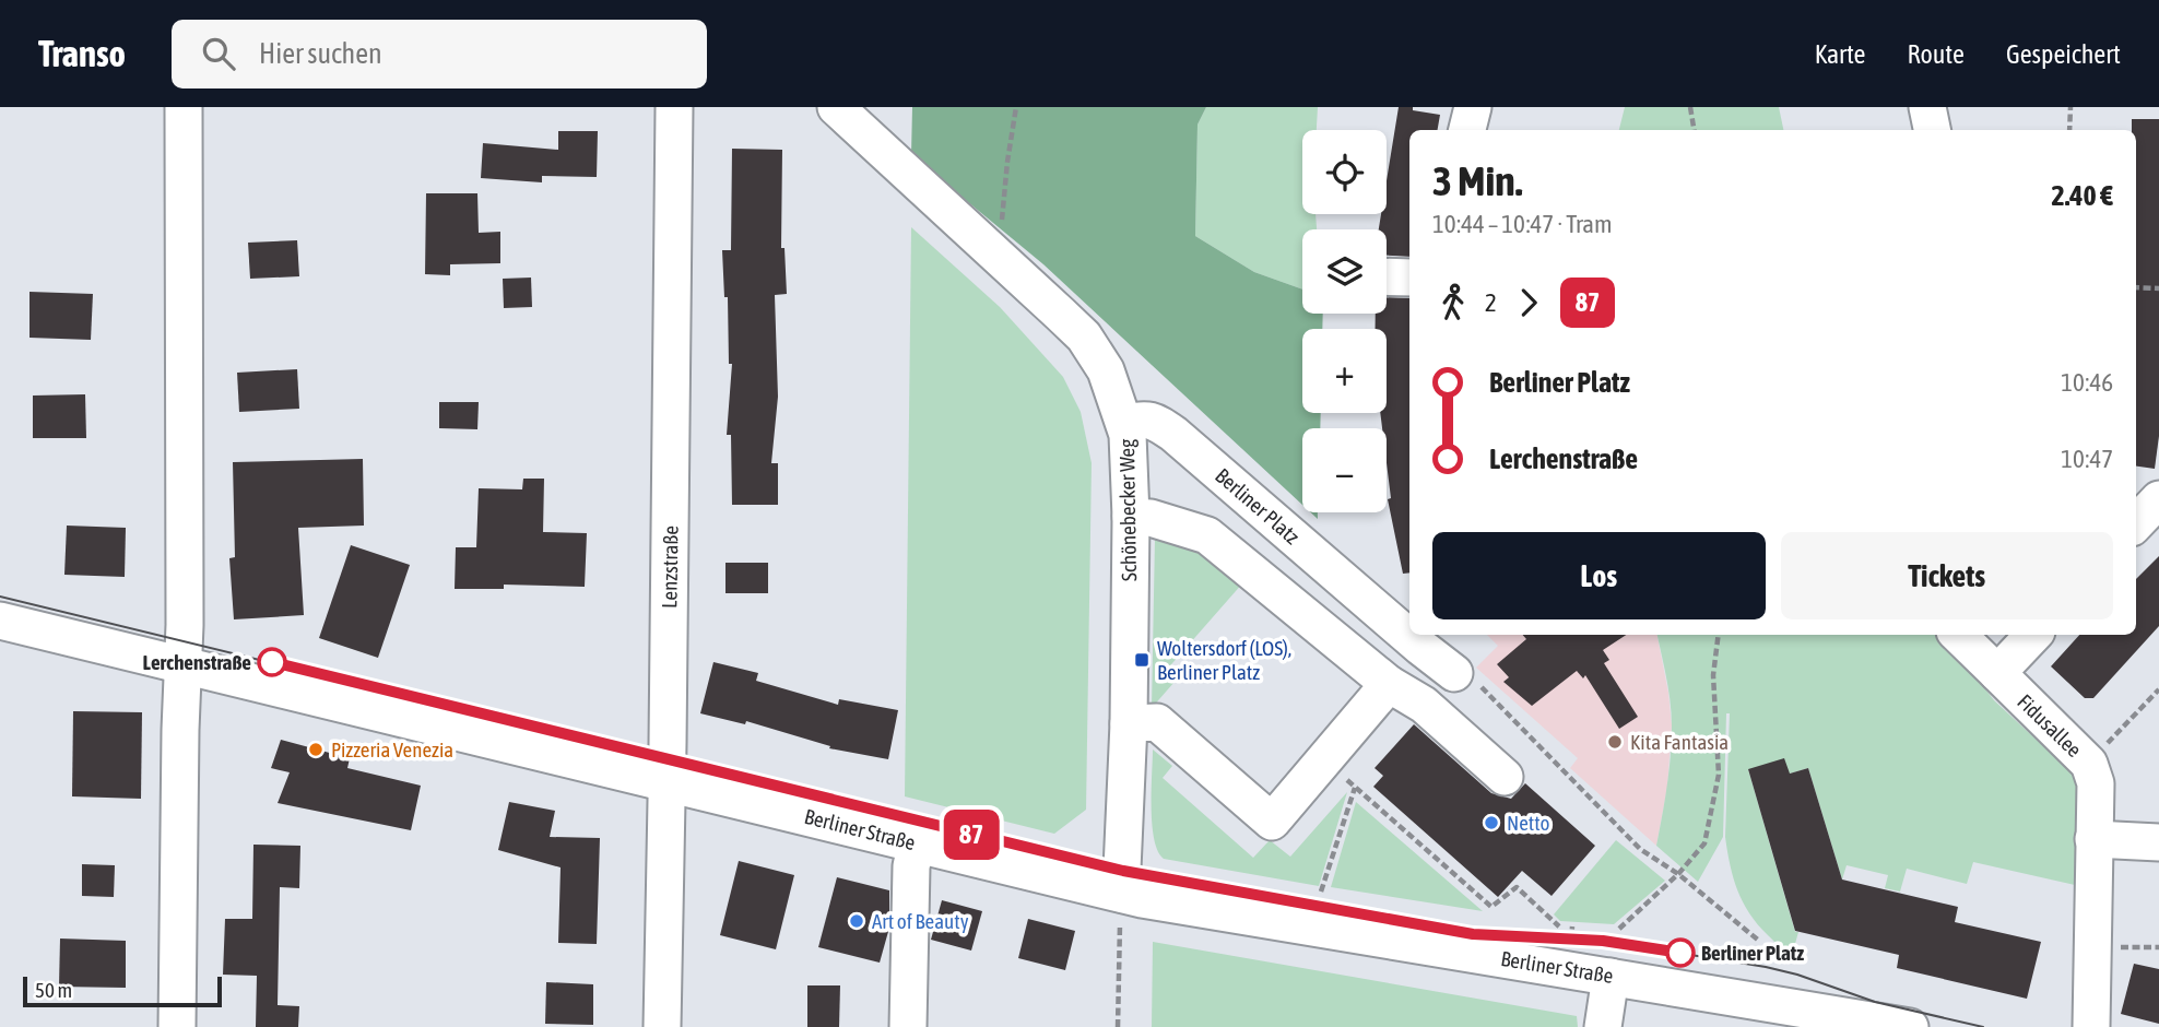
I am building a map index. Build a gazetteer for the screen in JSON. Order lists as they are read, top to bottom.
{
  "streets": {
    "street": [
      "Berliner Platz",
      "Schönebecker Weg",
      "Lenzstraße",
      "Fidusallee",
      "Berliner Straße"
    ]
  },
  "crossings": [
    ["Berliner Platz", "Schönebecker Weg"],
    ["Schönebecker Weg", "Berliner Straße"],
    ["Lenzstraße", "Berliner Straße"]
  ],
  "places": {
    "transit": ["Woltersdorf (LOS), Berliner Platz"],
    "other": [
      "Lerchenstraße",
      "Kita Fantasia",
      "Pizzeria Venezia",
      "Netto",
      "Art of Beauty",
      "Berliner Platz"
    ]
  },
  "lines": ["tram line 87"],
  "scale_bar": "50 m",
  "page": {
    "header": "Transo",
    "search": "Hier suchen",
    "nav": ["Karte", "Route", "Gespeichert"],
    "on_map": "87",
    "map_buttons": ["+", "−"],
    "heading": ["3 Min.", "10:44 – 10:47 · Tram", "2.40 €"],
    "legs": ["2", "87"],
    "list": [
      {
        "name": "Berliner Platz",
        "value": "10:46"
      },
      {
        "name": "Lerchenstraße",
        "value": "10:47"
      }
    ],
    "buttons": ["Los", "Tickets"],
    "scale": "50 m"
  }
}
